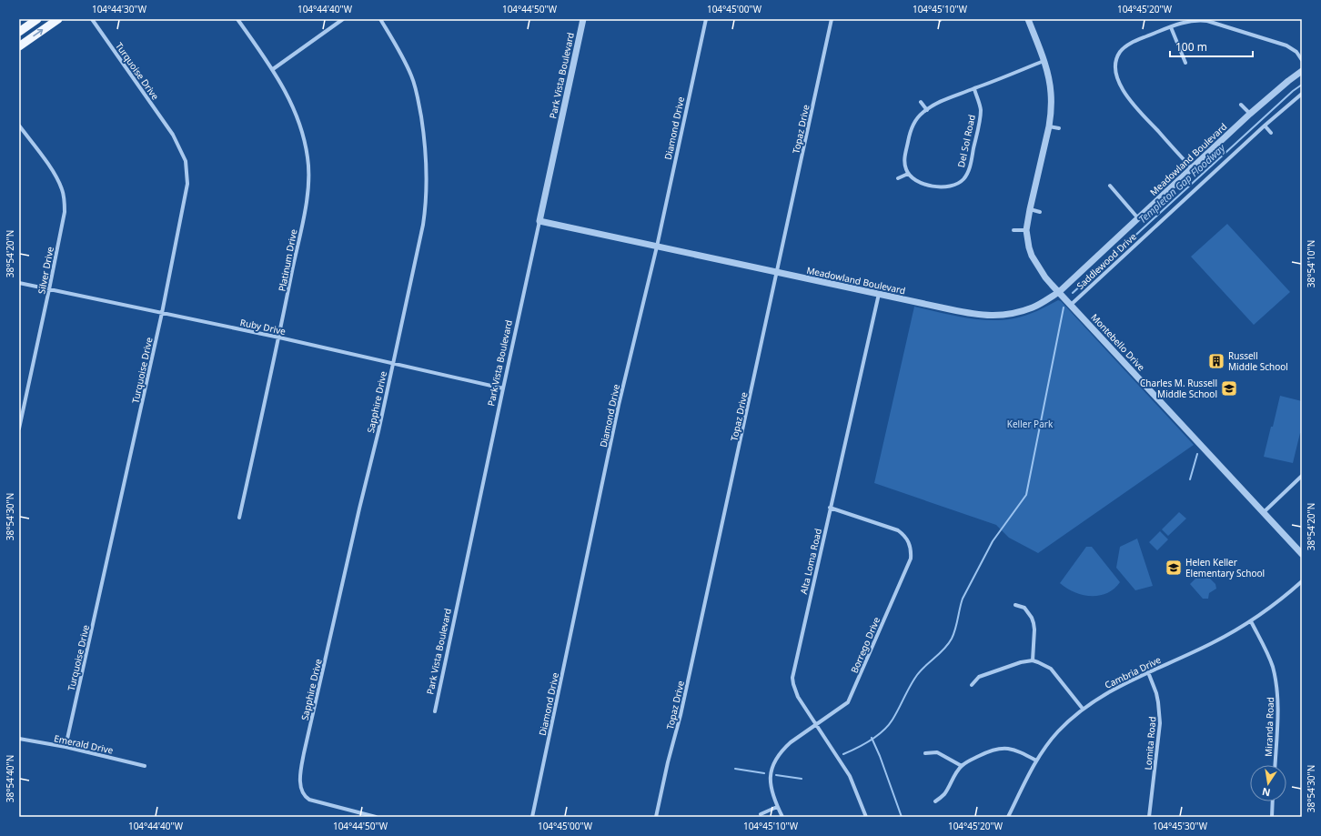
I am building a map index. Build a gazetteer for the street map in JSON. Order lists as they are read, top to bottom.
{
  "streets": {
    "street": [
      "Turquoise Drive",
      "Park Vista Boulevard",
      "Diamond Drive",
      "Topaz Drive",
      "Del Sol Road",
      "Meadowland Boulevard",
      "Platinum Drive",
      "Saddlewood Drive",
      "Silver Drive",
      "Ruby Drive",
      "Montebello Drive",
      "Sapphire Drive",
      "Alta Loma Road",
      "Borrego Drive",
      "Cambria Drive",
      "Miranda Road",
      "Lomita Road",
      "Emerald Drive"
    ]
  },
  "crossings": [
    ["Turquoise Drive", "Ruby Drive"],
    ["Turquoise Drive", "Emerald Drive"],
    ["Park Vista Boulevard", "Meadowland Boulevard"],
    ["Park Vista Boulevard", "Ruby Drive"],
    ["Diamond Drive", "Meadowland Boulevard"],
    ["Topaz Drive", "Meadowland Boulevard"],
    ["Meadowland Boulevard", "Montebello Drive"],
    ["Meadowland Boulevard", "Alta Loma Road"],
    ["Platinum Drive", "Ruby Drive"],
    ["Saddlewood Drive", "Montebello Drive"],
    ["Silver Drive", "Ruby Drive"],
    ["Ruby Drive", "Sapphire Drive"],
    ["Alta Loma Road", "Borrego Drive"],
    ["Cambria Drive", "Miranda Road"],
    ["Cambria Drive", "Lomita Road"]
  ],
  "water": ["Templeton Gap Floodway"],
  "parks": ["Keller Park"],
  "places": {
    "building": ["Russell Middle School"],
    "school or university": ["Charles M. Russell Middle School", "Helen Keller Elementary School"]
  },
  "scale_bar": "100 m",
  "north": "bottom",
  "coordinates": [
    "104°44'30\"W",
    "104°44'40\"W",
    "104°44'50\"W",
    "104°45'00\"W",
    "104°45'10\"W",
    "104°45'20\"W",
    "38°54'20\"N",
    "38°54'10\"N",
    "38°54'30\"N",
    "38°54'40\"N",
    "104°45'30\"W"
  ]
}
